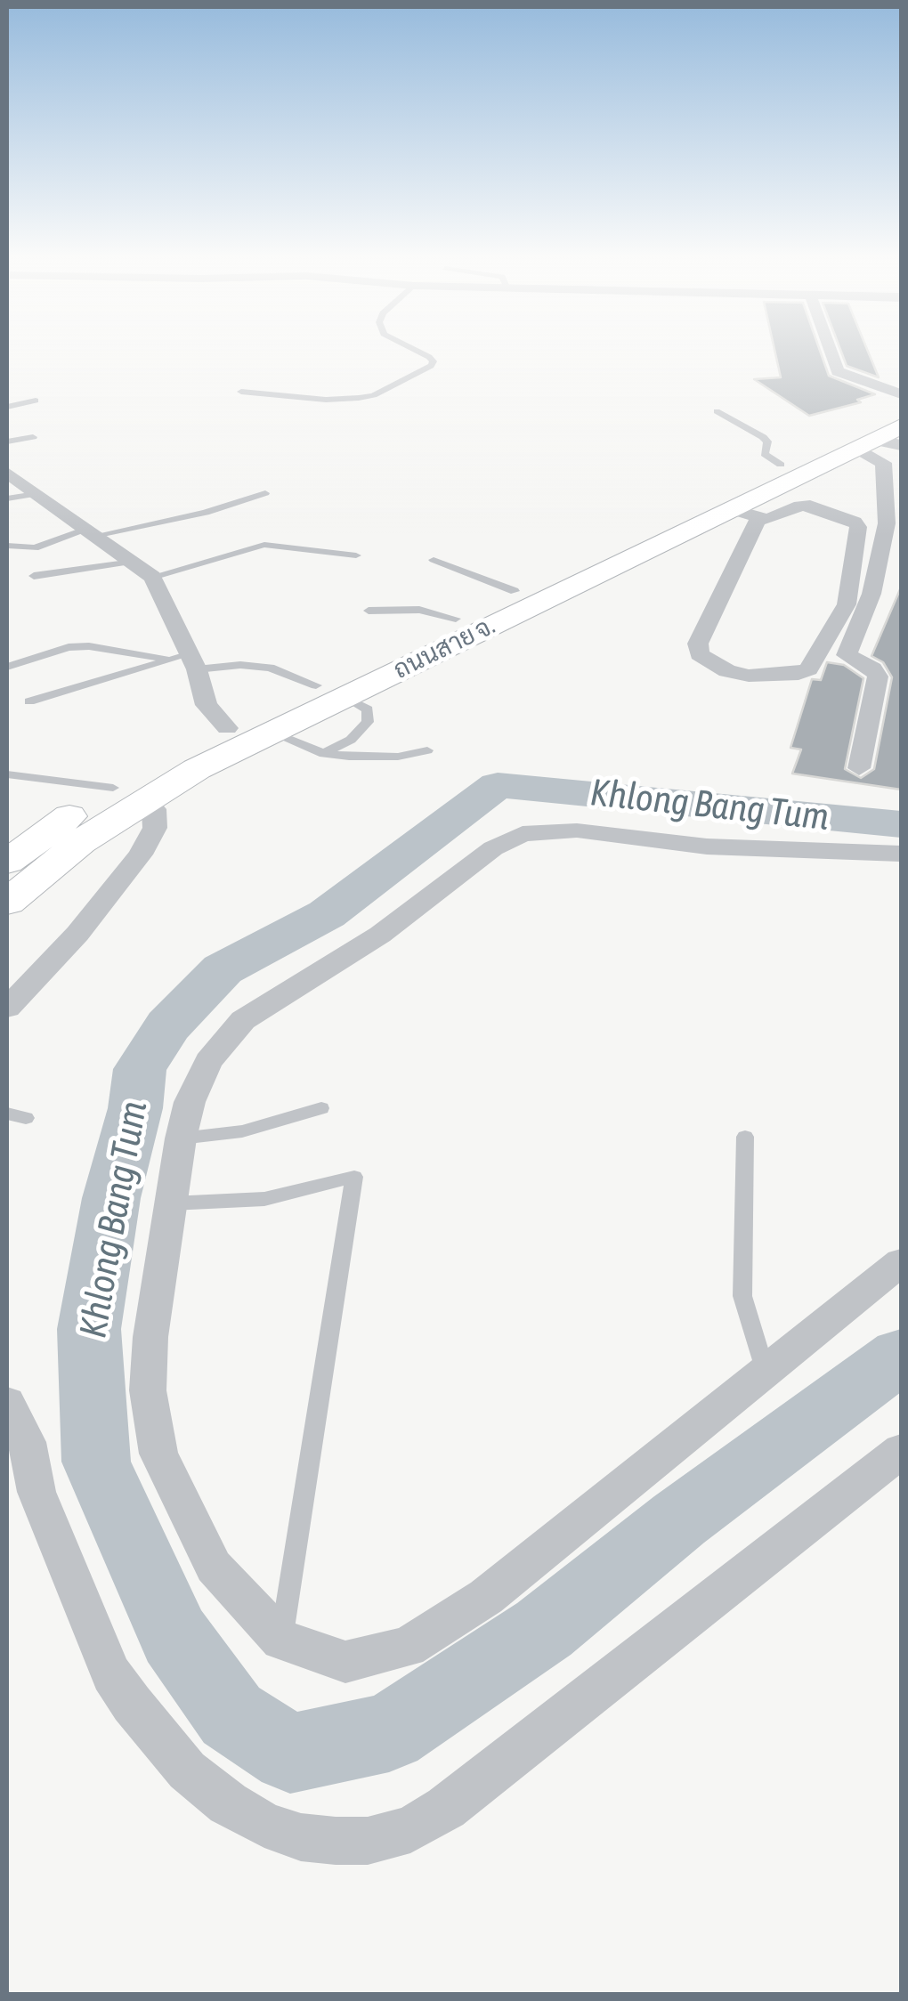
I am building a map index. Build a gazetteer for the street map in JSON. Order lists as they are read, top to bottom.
{
  "streets": {
    "main road": ["ถนนสาย จ."]
  },
  "water": ["Khlong Bang Tum"]
}
